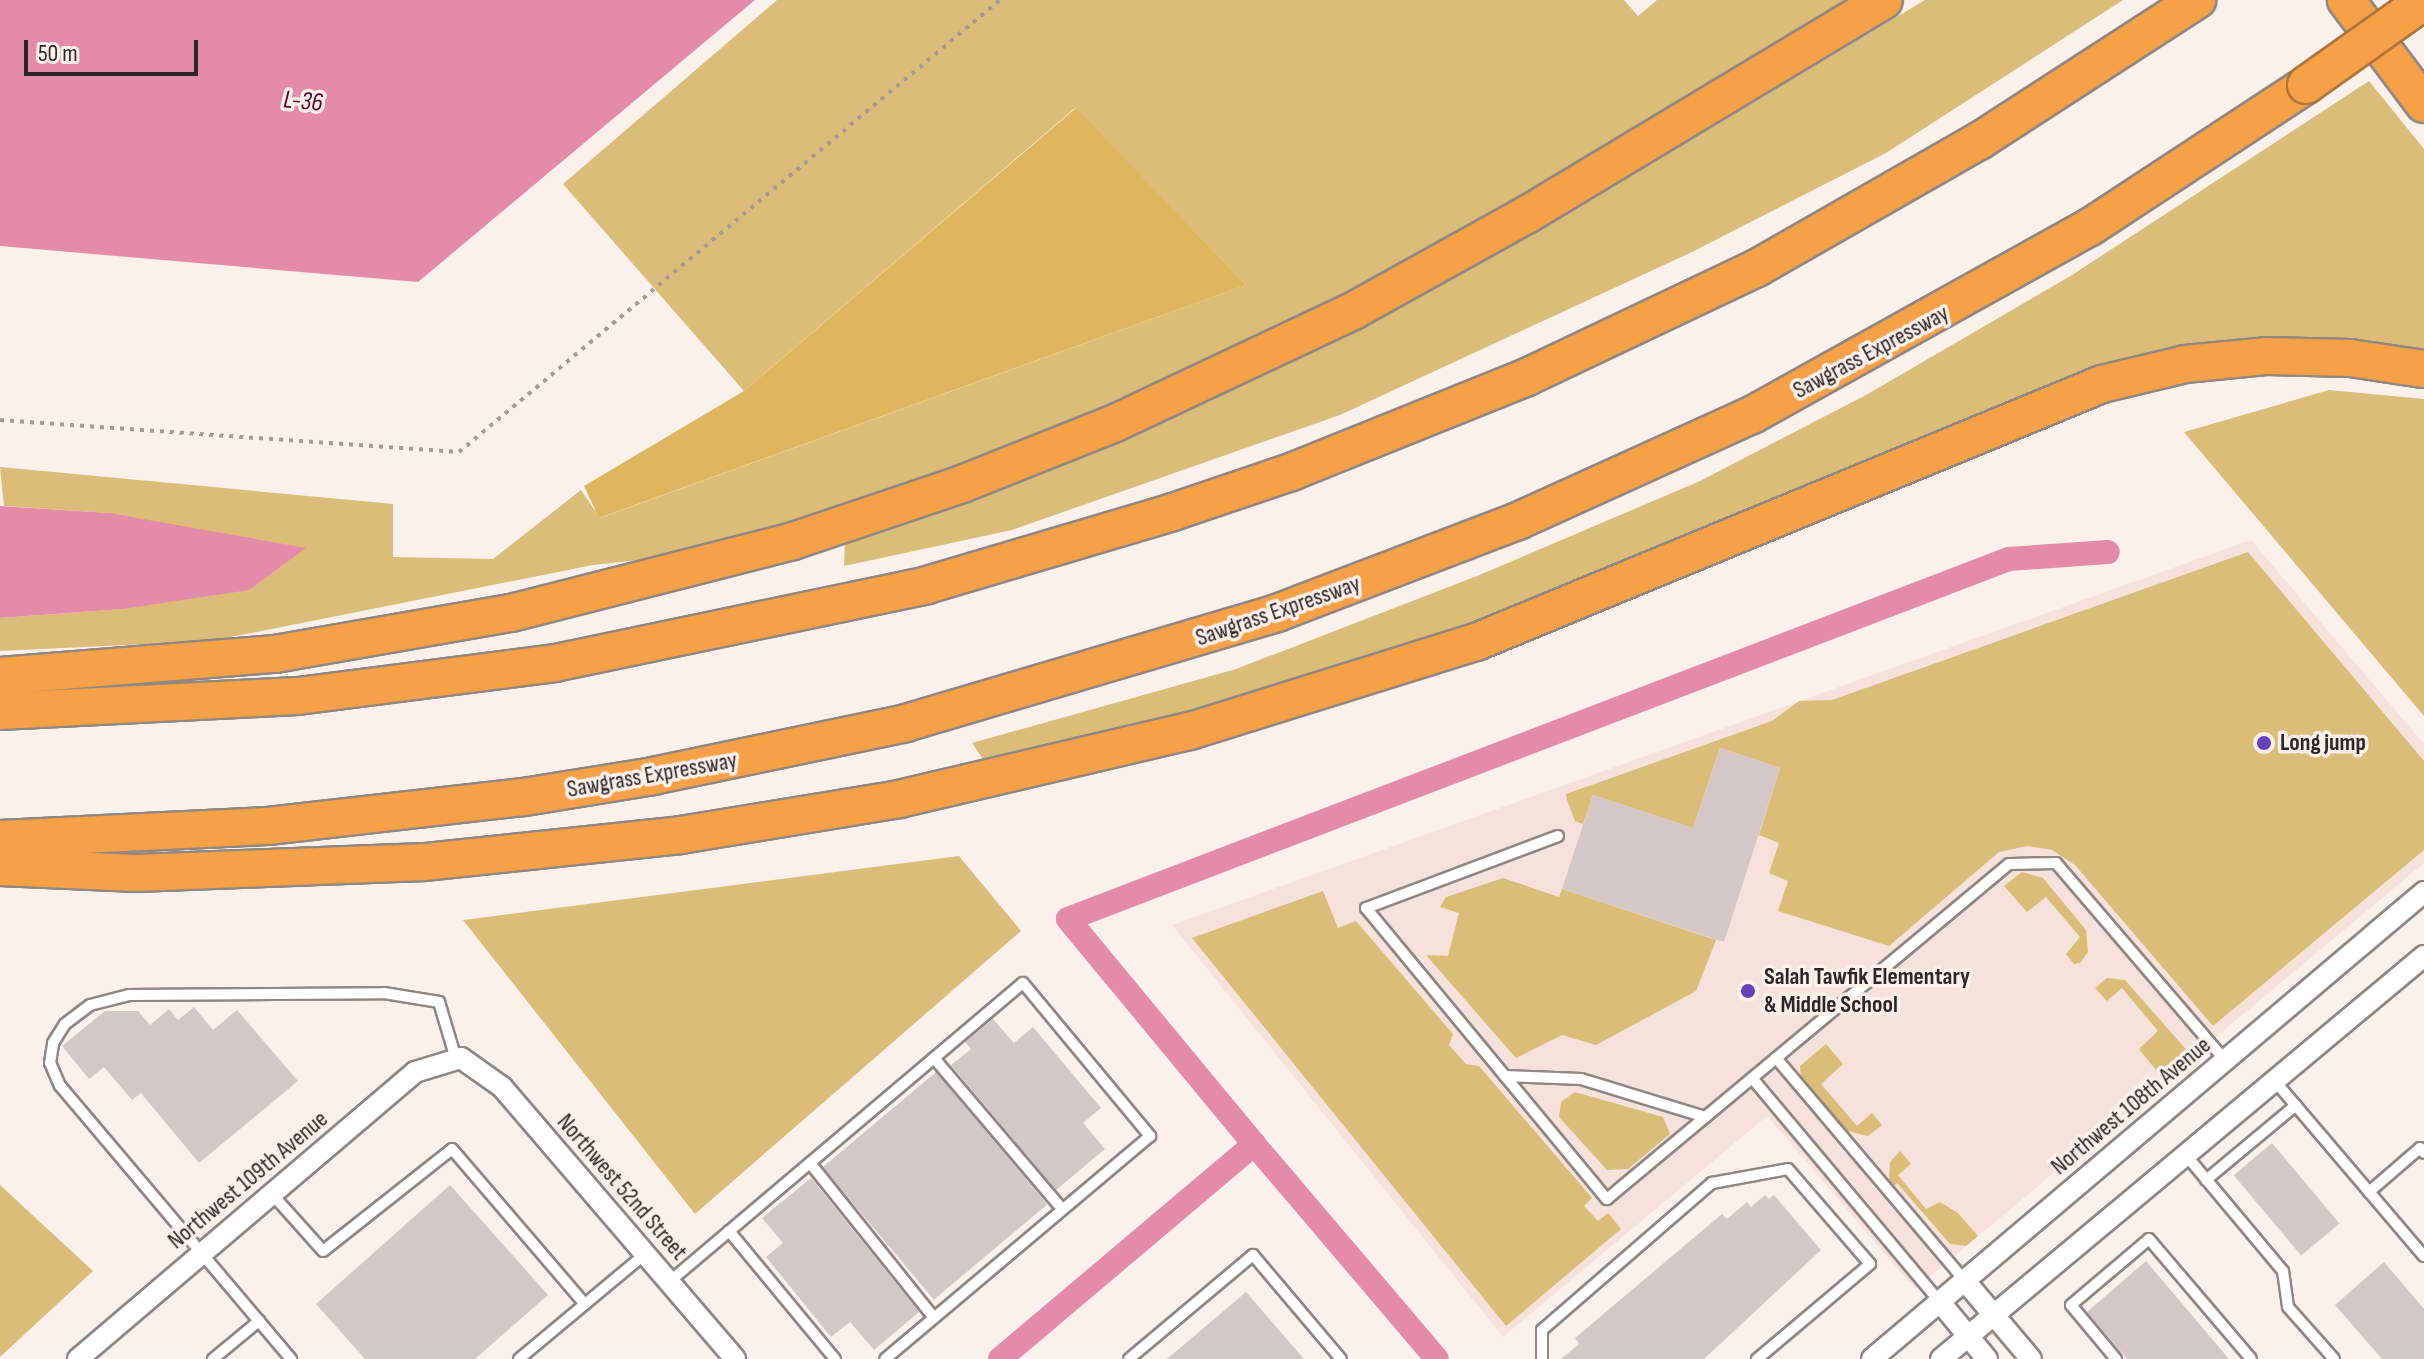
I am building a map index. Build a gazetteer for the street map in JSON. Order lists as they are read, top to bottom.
{
  "streets": {
    "highway": ["Sawgrass Expressway"],
    "street": ["Northwest 108th Avenue", "Northwest 109th Avenue", "Northwest 52nd Street"]
  },
  "crossings": [
    ["Northwest 109th Avenue", "Northwest 52nd Street"]
  ],
  "water": ["L-36"],
  "places": ["Long jump", "Salah Tawfik Elementary & Middle School"],
  "scale_bar": "50 m"
}
